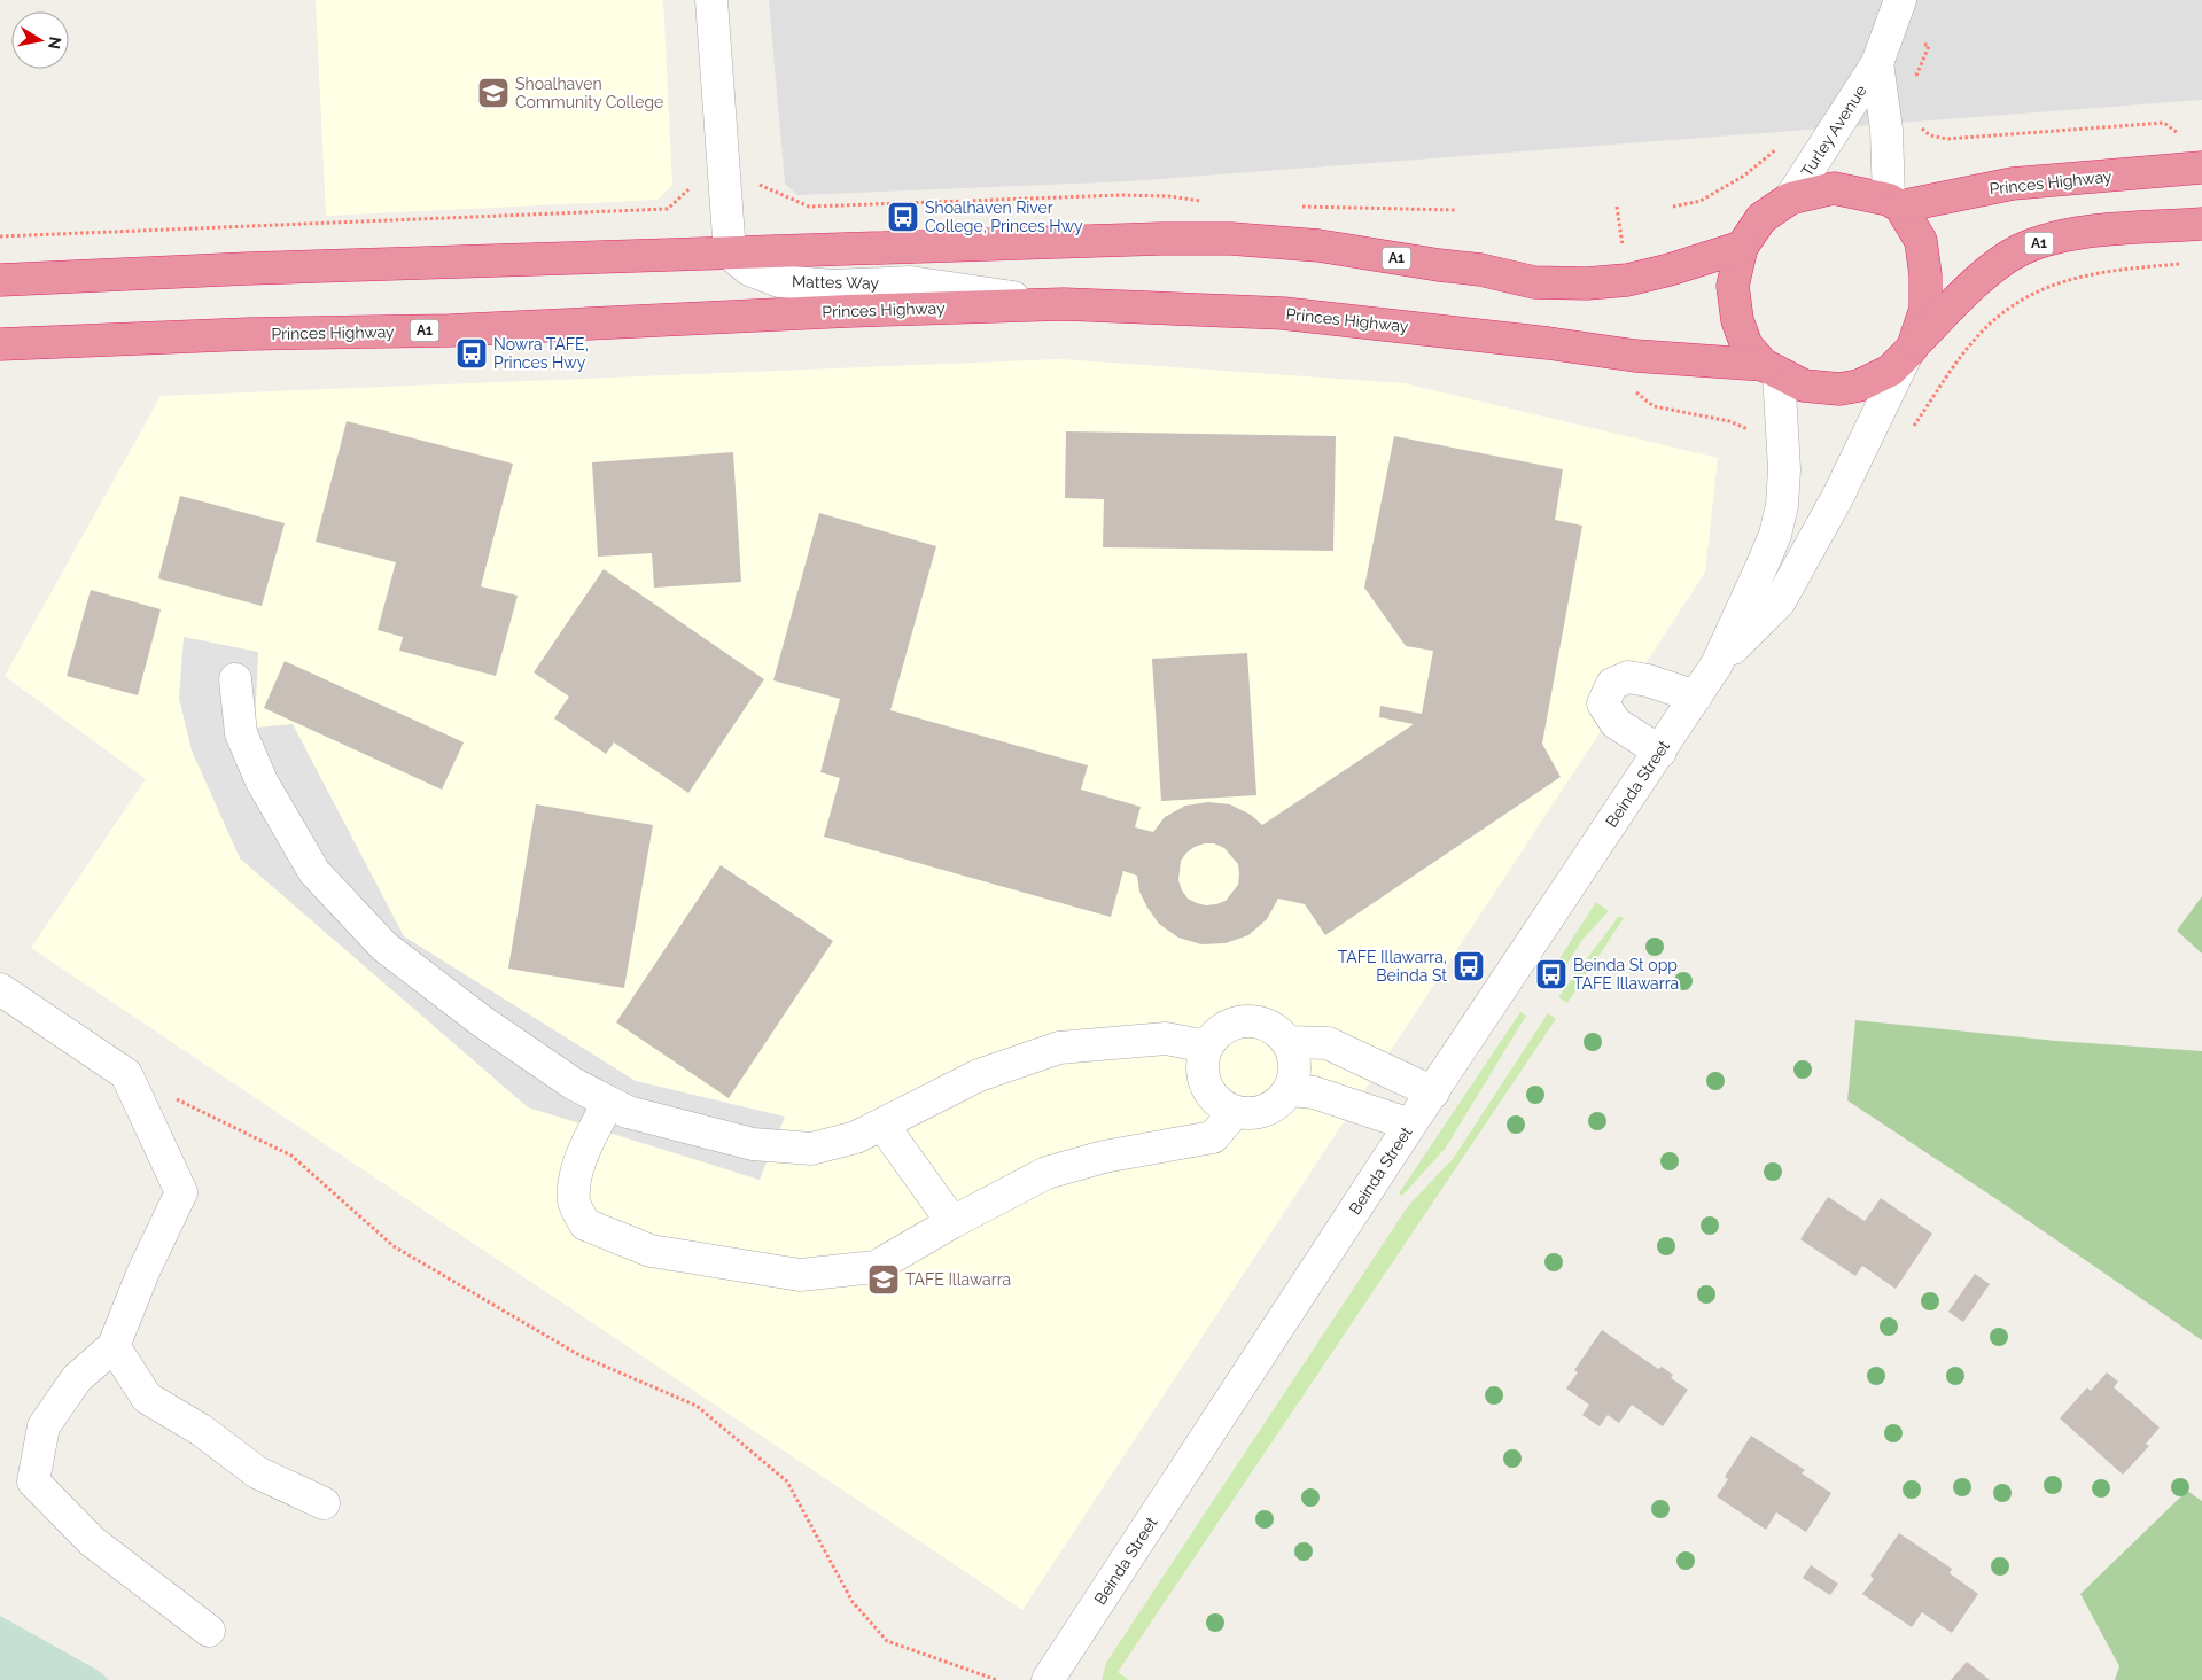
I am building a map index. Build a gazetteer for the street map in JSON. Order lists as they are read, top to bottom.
{
  "streets": {
    "highway": ["Princes Highway", "A1"],
    "street": ["Turley Avenue", "Mattes Way", "Beinda Street"]
  },
  "crossings": [
    ["Turley Avenue", "Princes Highway"],
    ["Turley Avenue", "A1"],
    ["Turley Avenue", "Beinda Street"],
    ["Princes Highway", "A1"],
    ["Princes Highway", "Mattes Way"],
    ["Princes Highway", "Beinda Street"],
    ["A1", "Mattes Way"],
    ["A1", "Beinda Street"]
  ],
  "places": {
    "school or university": ["Shoalhaven Community College", "TAFE Illawarra"],
    "bus stop": [
      "Shoalhaven River College, Princes Hwy",
      "Nowra TAFE, Princes Hwy",
      "TAFE Illawarra, Beinda St",
      "Beinda St opp TAFE Illawarra"
    ]
  },
  "north": "right"
}
